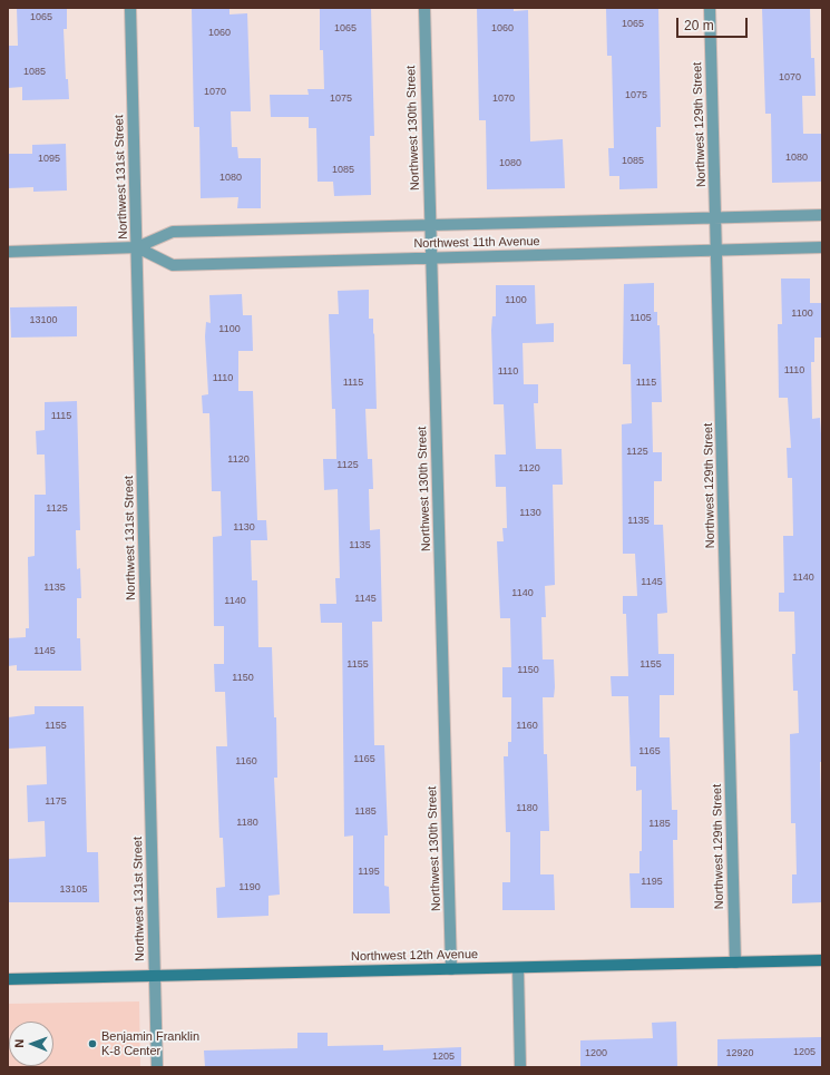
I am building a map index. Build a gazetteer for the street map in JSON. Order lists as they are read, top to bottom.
{
  "streets": {
    "street": [
      "Northwest 129th Street",
      "Northwest 130th Street",
      "Northwest 131st Street",
      "Northwest 11th Avenue",
      "Northwest 12th Avenue"
    ]
  },
  "crossings": [
    ["Northwest 129th Street", "Northwest 11th Avenue"],
    ["Northwest 129th Street", "Northwest 12th Avenue"],
    ["Northwest 130th Street", "Northwest 11th Avenue"],
    ["Northwest 130th Street", "Northwest 12th Avenue"],
    ["Northwest 131st Street", "Northwest 11th Avenue"],
    ["Northwest 131st Street", "Northwest 12th Avenue"]
  ],
  "places": ["Benjamin Franklin K-8 Center"],
  "house_numbers": [
    "1065",
    "1065",
    "1065",
    "1060",
    "1060",
    "1085",
    "1070",
    "1070",
    "1075",
    "1075",
    "1070",
    "1080",
    "1095",
    "1085",
    "1080",
    "1085",
    "1080",
    "1100",
    "1100",
    "1105",
    "13100",
    "1100",
    "1110",
    "1110",
    "1110",
    "1115",
    "1115",
    "1115",
    "1125",
    "1120",
    "1125",
    "1120",
    "1125",
    "1130",
    "1135",
    "1130",
    "1135",
    "1140",
    "1145",
    "1135",
    "1140",
    "1145",
    "1140",
    "1145",
    "1155",
    "1155",
    "1150",
    "1150",
    "1155",
    "1160",
    "1165",
    "1165",
    "1160",
    "1175",
    "1180",
    "1185",
    "1180",
    "1185",
    "1195",
    "1195",
    "1190",
    "13105",
    "1205",
    "1200",
    "12920",
    "1205"
  ],
  "scale_bar": "20 m",
  "north": "left"
}
